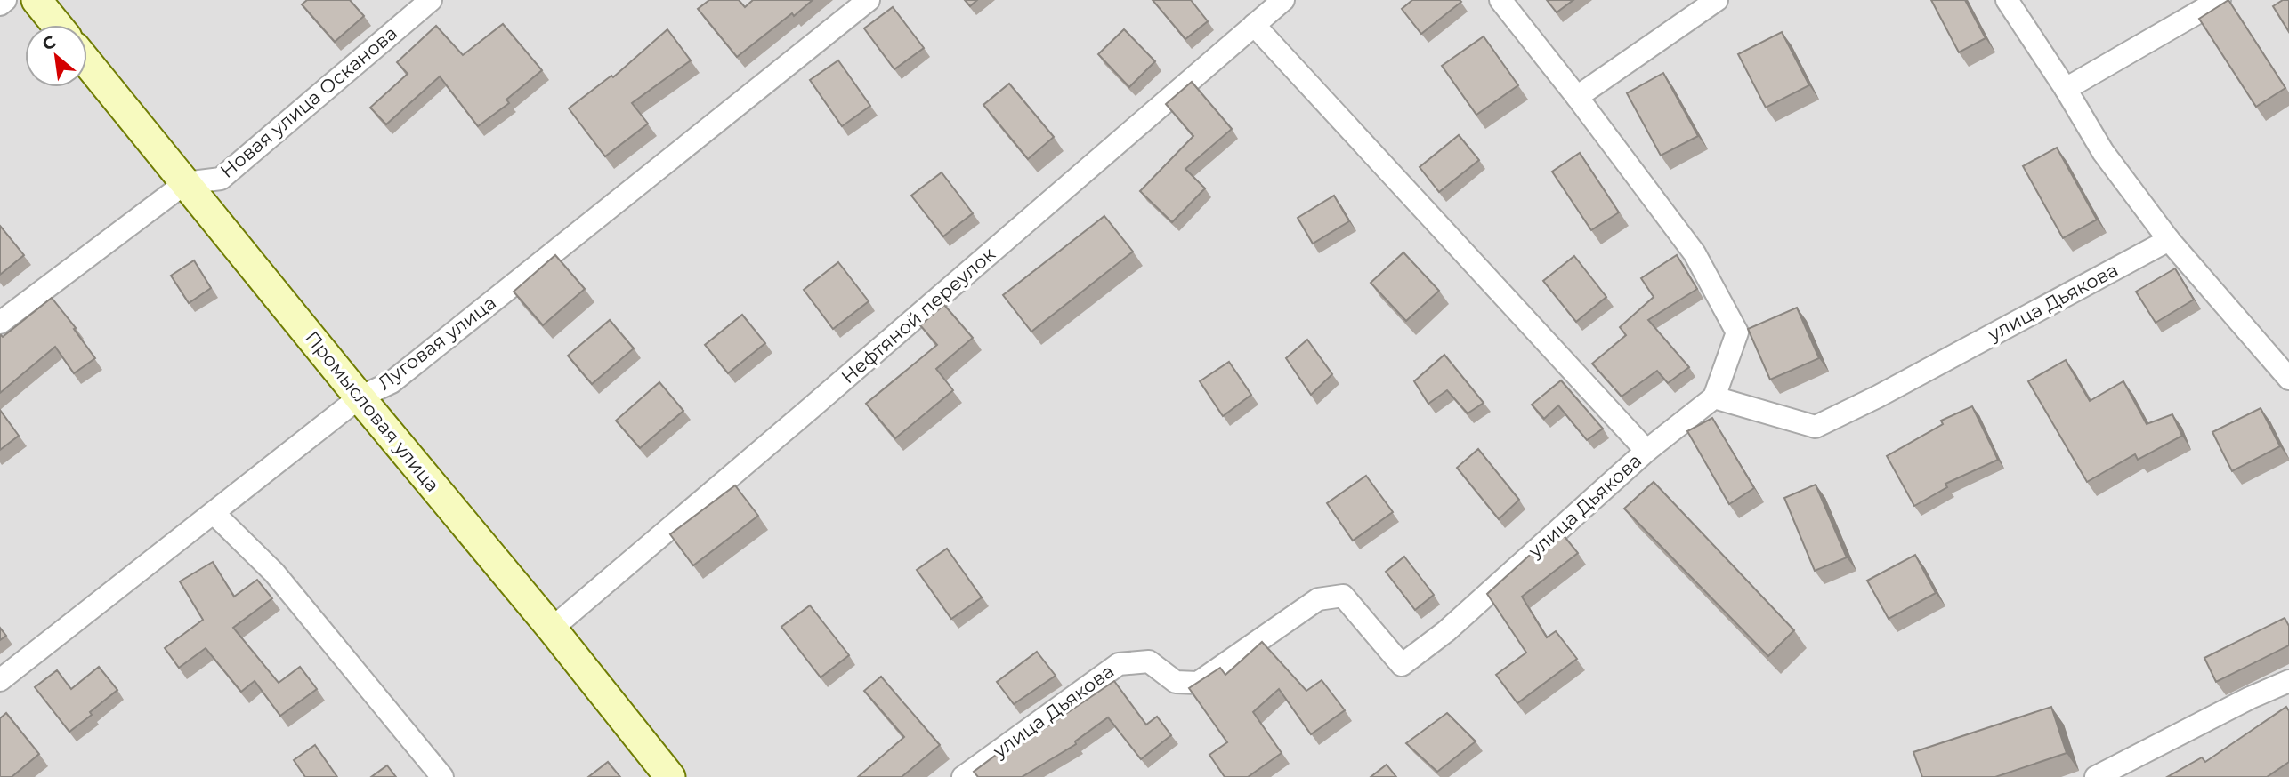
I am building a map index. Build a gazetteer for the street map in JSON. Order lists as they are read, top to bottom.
{
  "streets": {
    "street": [
      "Новая улица Осканова",
      "улица Дьякова",
      "Нефтяной переулок",
      "Луговая улица",
      "Промысловая улица"
    ]
  },
  "crossings": [
    ["Новая улица Осканова", "Промысловая улица"],
    ["Нефтяной переулок", "Промысловая улица"],
    ["Луговая улица", "Промысловая улица"]
  ],
  "north": "top left"
}
